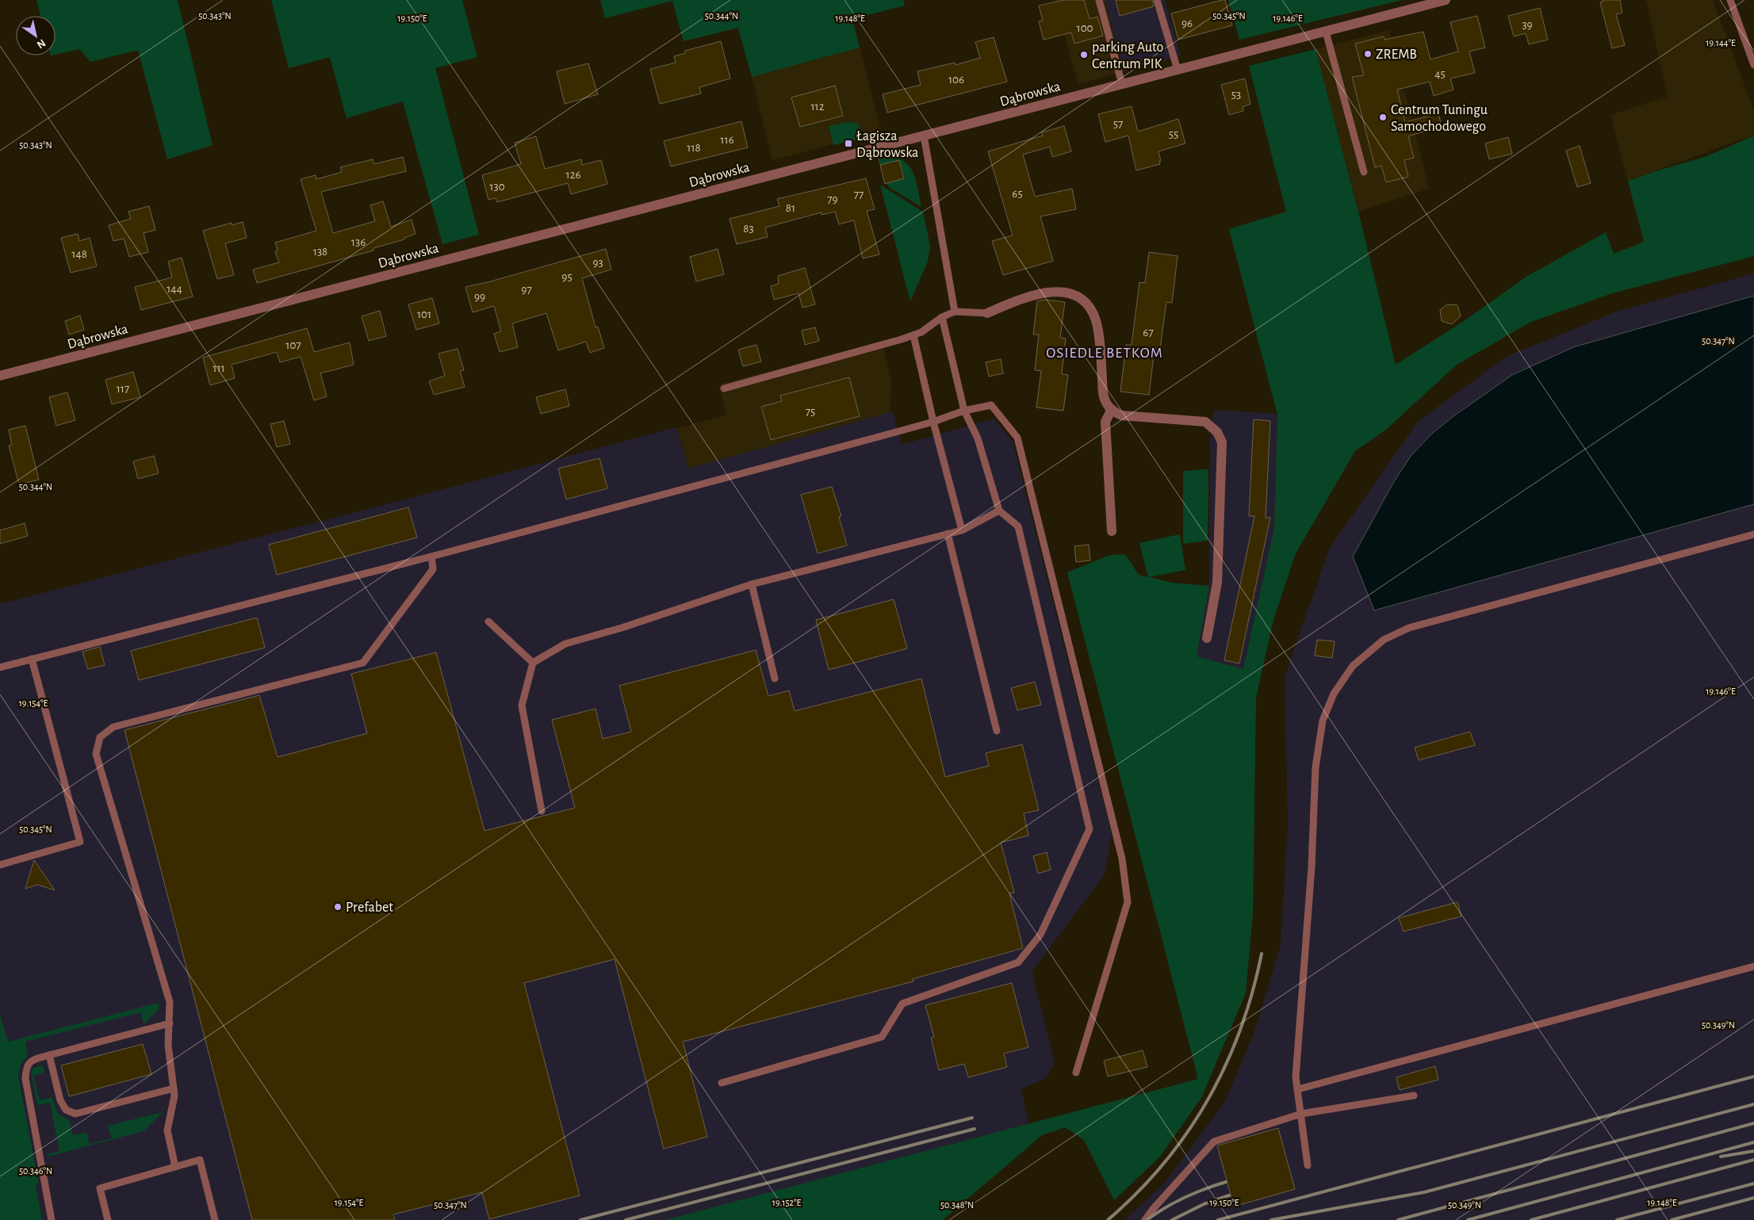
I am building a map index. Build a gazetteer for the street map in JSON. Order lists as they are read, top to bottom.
{
  "streets": {
    "street": ["Dąbrowska"]
  },
  "districts": ["OSIEDLE BETKOM"],
  "places": {
    "other": [
      "ZREMB",
      "parking Auto Centrum PIK",
      "Centrum Tuningu Samochodowego",
      "Prefabet"
    ],
    "transit": ["Łagisza Dąbrowska"]
  },
  "house_numbers": [
    "96",
    "39",
    "100",
    "45",
    "106",
    "53",
    "112",
    "57",
    "55",
    "116",
    "118",
    "126",
    "130",
    "65",
    "77",
    "79",
    "81",
    "83",
    "136",
    "138",
    "148",
    "93",
    "95",
    "144",
    "97",
    "99",
    "101",
    "67",
    "107",
    "111",
    "117",
    "75"
  ],
  "north": "bottom right",
  "coordinates": [
    "50.343°N",
    "50.344°N",
    "50.345°N",
    "19.150°E",
    "19.148°E",
    "19.146°E",
    "19.144°E",
    "50.347°N",
    "19.154°E",
    "50.349°N",
    "50.346°N",
    "19.152°E",
    "50.348°N"
  ]
}
